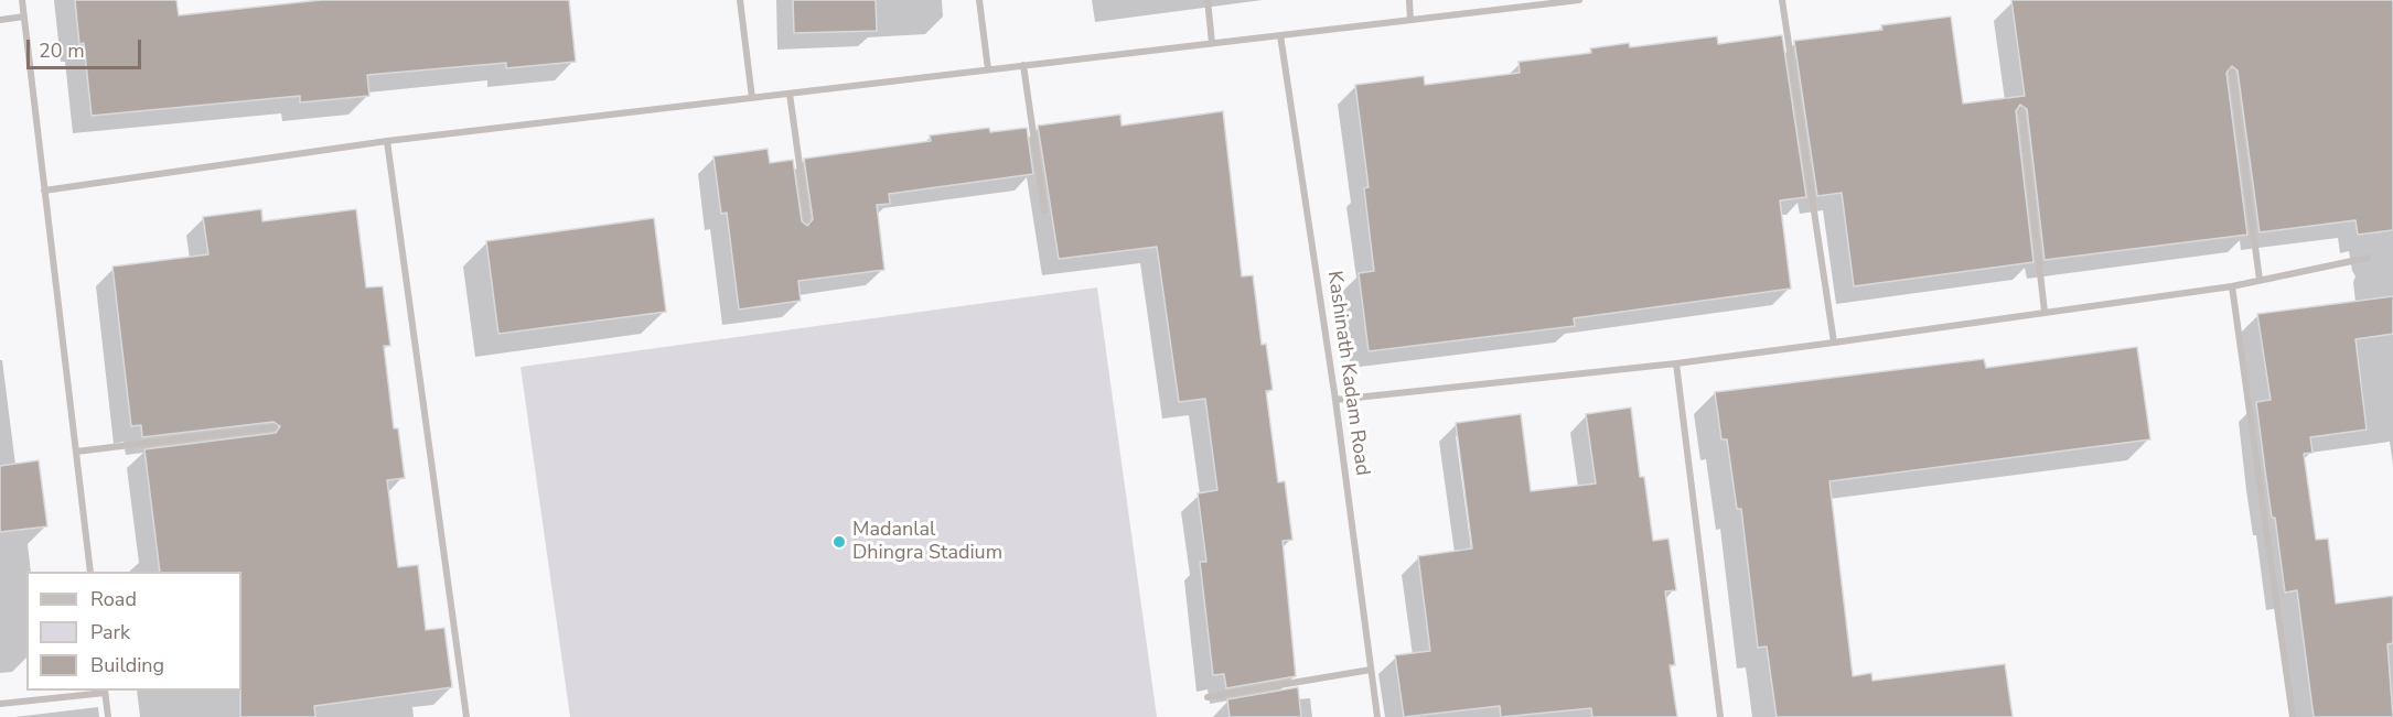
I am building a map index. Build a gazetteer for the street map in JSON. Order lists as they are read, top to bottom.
{
  "streets": {
    "street": ["Kashinath Kadam Road"]
  },
  "places": ["Madanlal Dhingra Stadium"],
  "legend": ["Road", "Park", "Building"],
  "scale_bar": "20 m"
}
